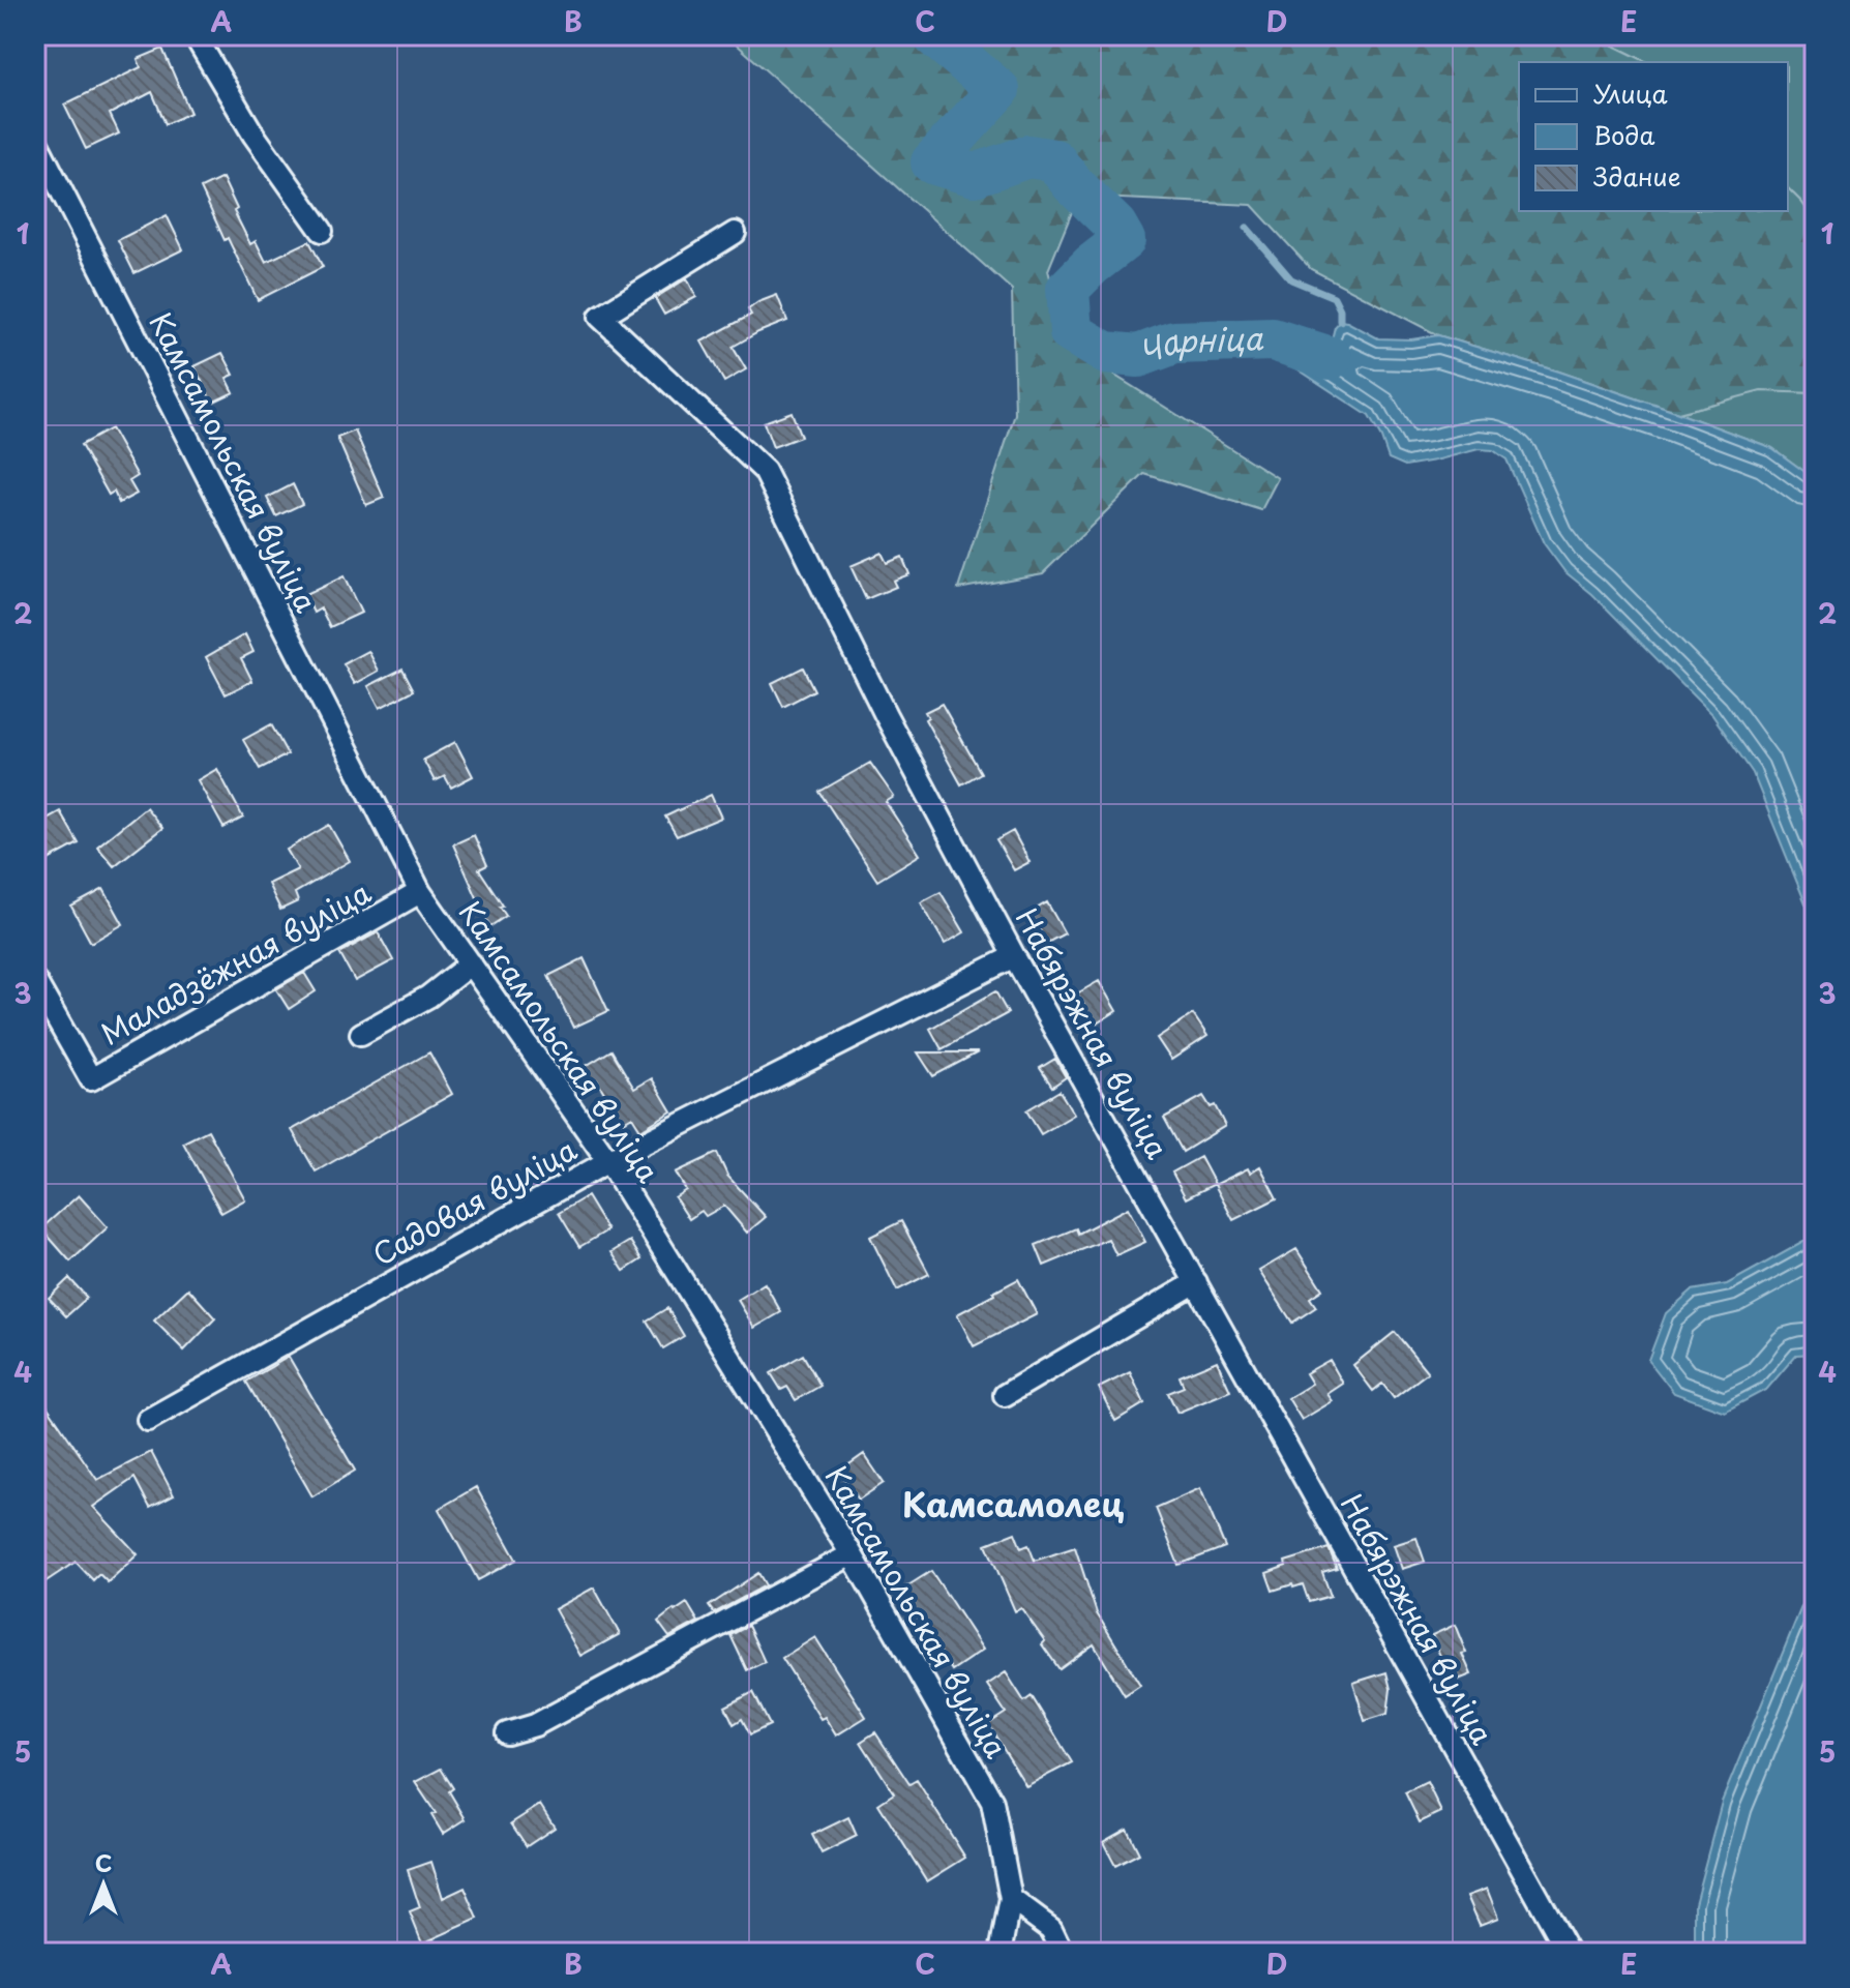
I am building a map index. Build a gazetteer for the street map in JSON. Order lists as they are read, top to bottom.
{
  "streets": {
    "street": [
      "Камсамольская вуліца",
      "Маладзёжная вуліца",
      "Набярэжная вуліца",
      "Садовая вуліца"
    ]
  },
  "crossings": [
    ["Камсамольская вуліца", "Маладзёжная вуліца"],
    ["Камсамольская вуліца", "Садовая вуліца"],
    ["Набярэжная вуліца", "Садовая вуліца"]
  ],
  "districts": ["Камсамолец"],
  "water": ["Чарніца"],
  "legend": ["Улица", "Вода", "Здание"],
  "north": "top",
  "grid": {
    "columns": [
      "A",
      "B",
      "C",
      "D",
      "E"
    ],
    "rows": [
      "1",
      "2",
      "3",
      "4",
      "5"
    ]
  }
}
